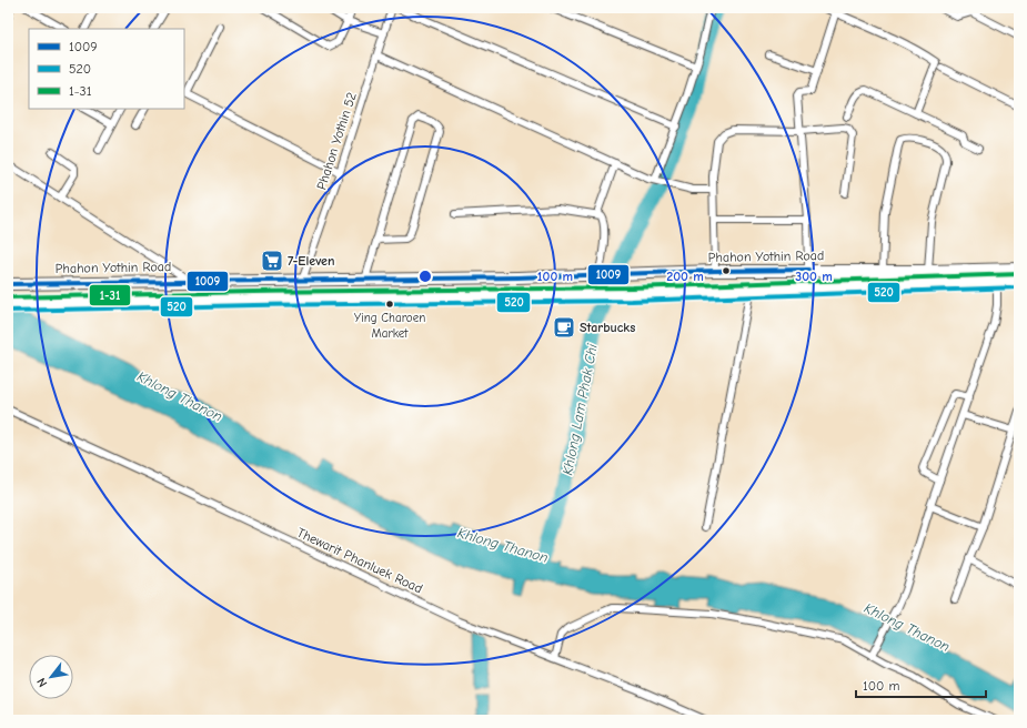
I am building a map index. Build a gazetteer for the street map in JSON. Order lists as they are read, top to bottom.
{
  "streets": {
    "main road": ["Phahon Yothin Road"],
    "street": ["Phahon Yothin 52", "Thewarit Phanluek Road"]
  },
  "crossings": [
    ["Phahon Yothin 52", "Phahon Yothin Road"]
  ],
  "water": ["Khlong Thanon", "Khlong Lam Phak Chi"],
  "places": {
    "supermarket": ["7-Eleven"],
    "other": ["Ying Charoen Market"],
    "cafe": ["Starbucks"]
  },
  "lines": ["transit line 1009", "transit line 1-31", "transit line 520"],
  "legend": ["1009", "520", "1-31"],
  "scale_bar": "100 m",
  "north": "bottom left",
  "rings": ["100 m", "200 m", "300 m"]
}
